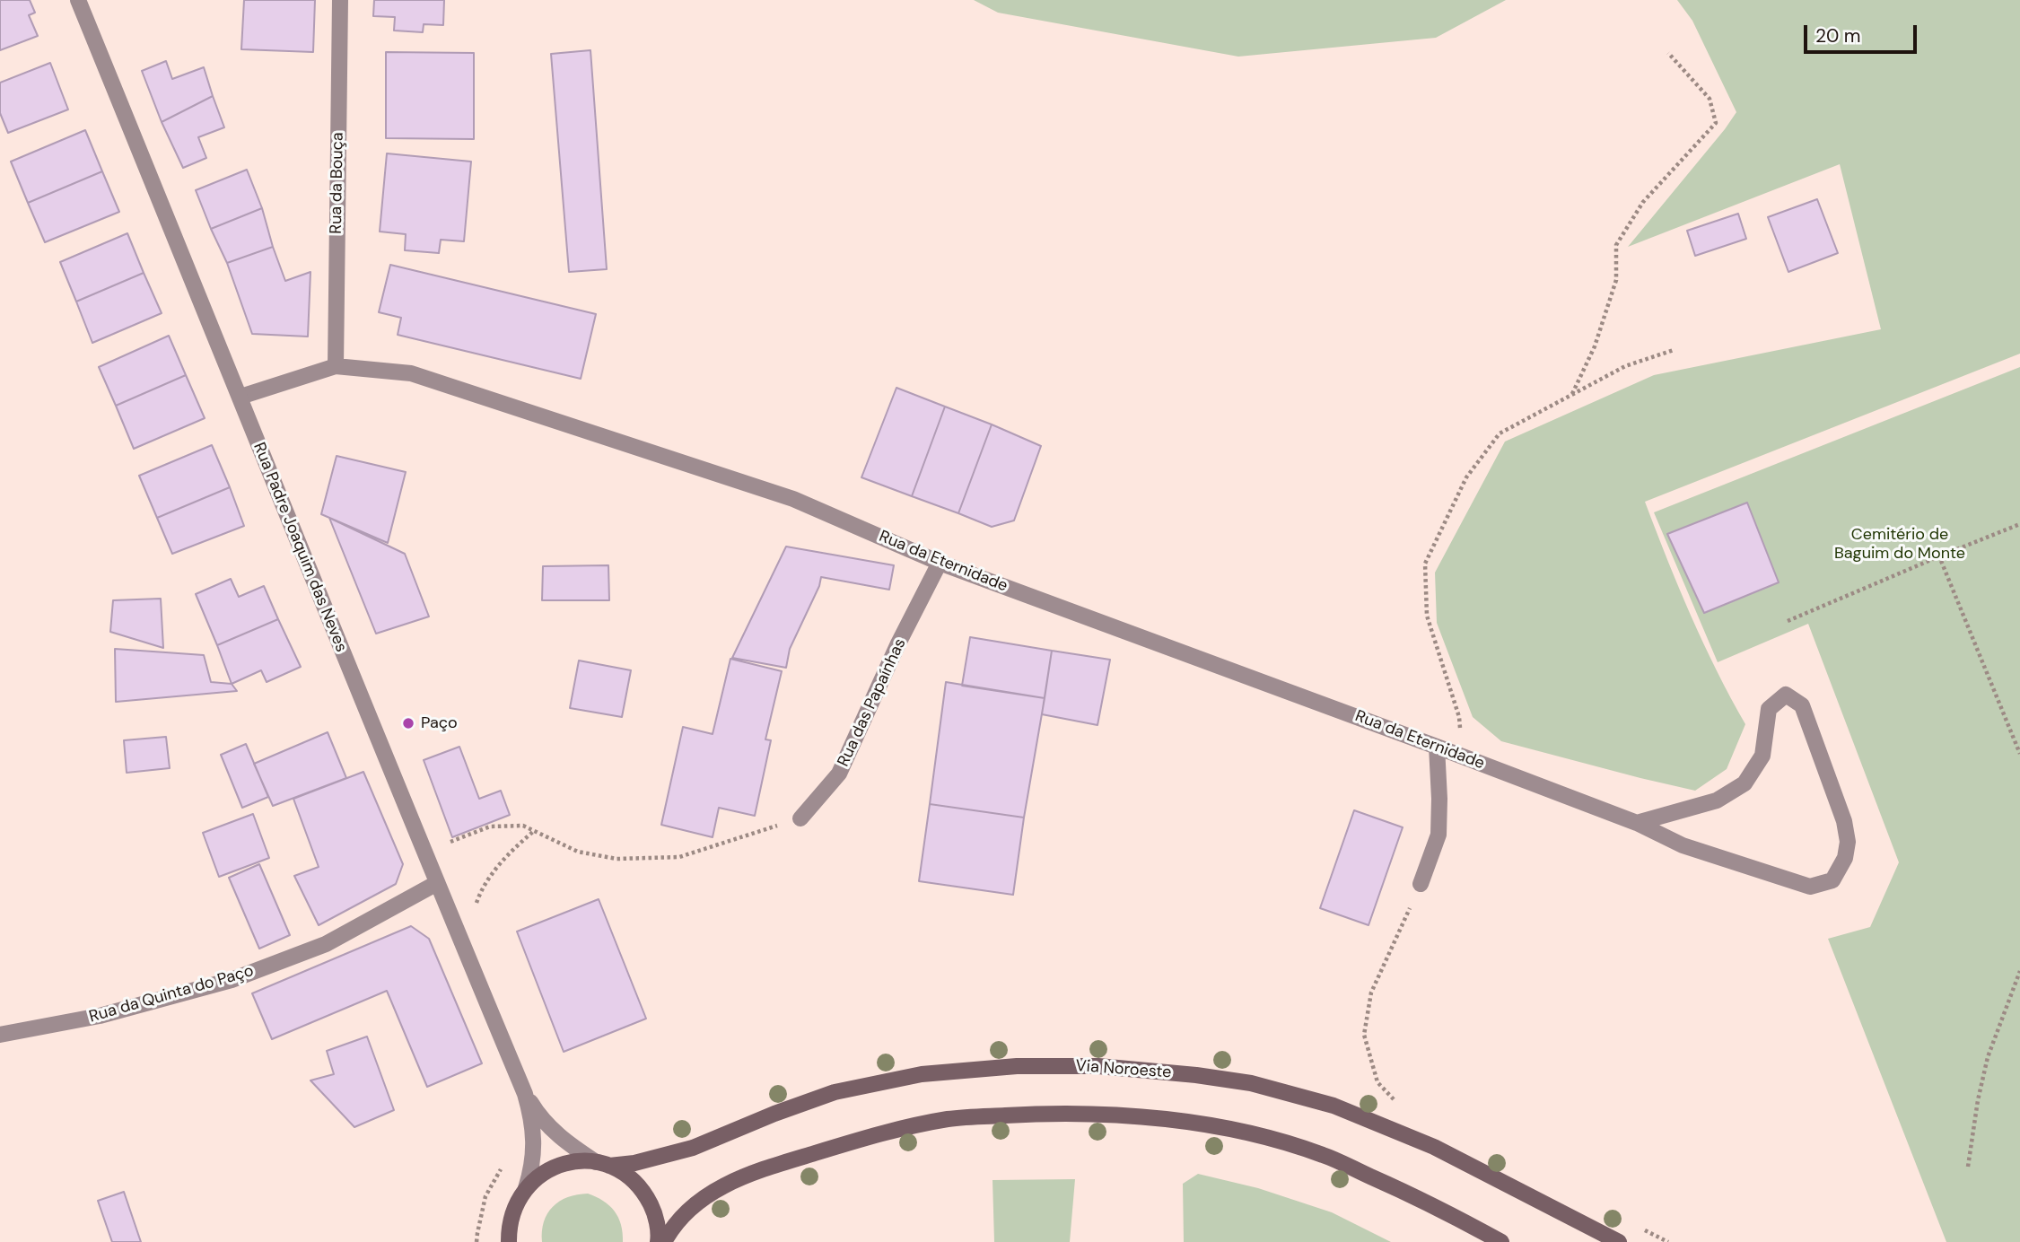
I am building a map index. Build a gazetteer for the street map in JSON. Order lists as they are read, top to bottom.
{
  "streets": {
    "main road": ["Via Noroeste"],
    "street": [
      "Rua da Bouça",
      "Rua Padre Joaquim das Neves",
      "Rua da Eternidade",
      "Rua das Papaínhas",
      "Rua da Quinta do Paço"
    ]
  },
  "crossings": [
    ["Rua da Bouça", "Rua da Eternidade"],
    ["Rua Padre Joaquim das Neves", "Rua da Eternidade"],
    ["Rua Padre Joaquim das Neves", "Rua da Quinta do Paço"],
    ["Rua Padre Joaquim das Neves", "Via Noroeste"],
    ["Rua da Eternidade", "Rua das Papaínhas"]
  ],
  "parks": ["Cemitério de Baguim do Monte"],
  "places": ["Paço"],
  "scale_bar": "20 m"
}
